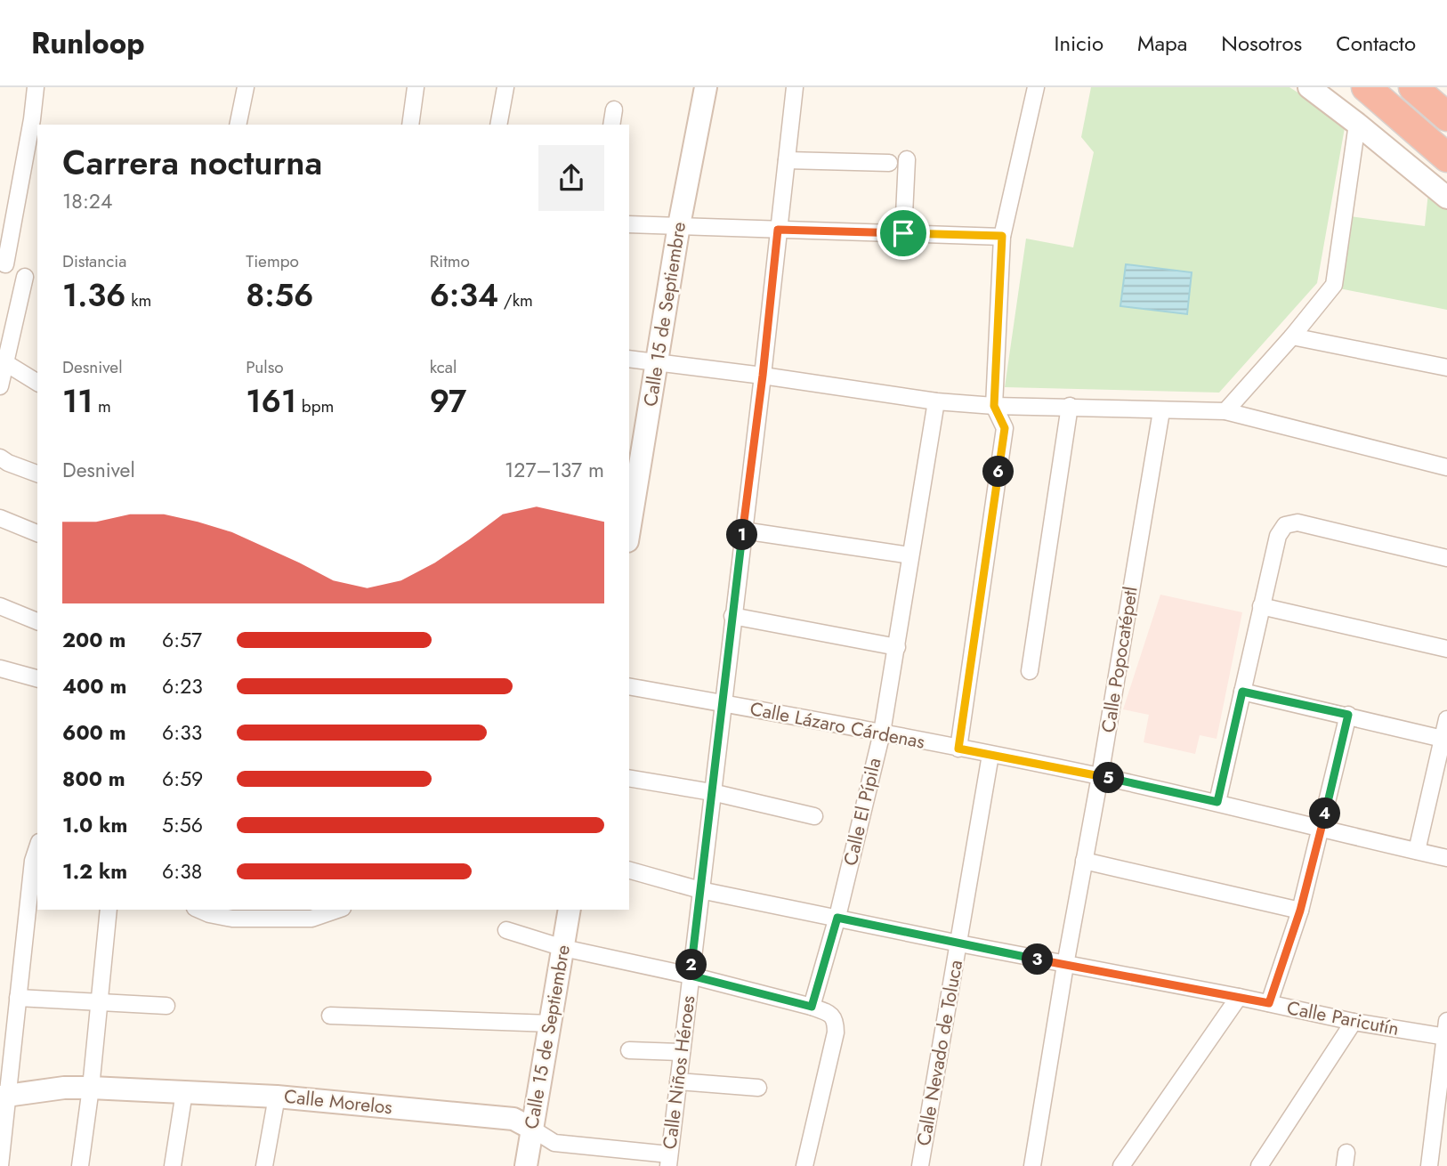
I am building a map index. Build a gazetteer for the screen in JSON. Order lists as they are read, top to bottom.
{
  "streets": {
    "street": [
      "Calle 15 de Septiembre",
      "Calle Popocatépetl",
      "Calle Lázaro Cárdenas",
      "Calle El Pípila",
      "Calle Paricutín",
      "Calle Nevado de Toluca",
      "Calle Niños Héroes",
      "Calle Morelos"
    ]
  },
  "crossings": [
    ["Calle 15 de Septiembre", "Calle Morelos"],
    ["Calle Popocatépetl", "Calle Lázaro Cárdenas"],
    ["Calle Popocatépetl", "Calle Paricutín"],
    ["Calle Lázaro Cárdenas", "Calle El Pípila"],
    ["Calle Lázaro Cárdenas", "Calle Nevado de Toluca"],
    ["Calle Lázaro Cárdenas", "Calle Niños Héroes"],
    ["Calle El Pípila", "Calle Paricutín"],
    ["Calle Paricutín", "Calle Nevado de Toluca"],
    ["Calle Paricutín", "Calle Niños Héroes"],
    ["Calle Niños Héroes", "Calle Morelos"]
  ],
  "page": {
    "header": "Runloop",
    "nav": [
      "Inicio",
      "Mapa",
      "Nosotros",
      "Contacto"
    ],
    "heading": ["Carrera nocturna", "18:24"],
    "stats": [
      ["Distancia", "1.36 km"],
      ["Tiempo", "8:56"],
      ["Ritmo", "6:34 /km"],
      ["Desnivel", "11 m"],
      ["Pulso", "161 bpm"],
      ["kcal", "97"]
    ],
    "chart": ["Desnivel", "127–137 m"],
    "pins": [
      "6",
      "1",
      "5",
      "4",
      "3",
      "2"
    ],
    "list": [
      {
        "name": "200 m",
        "note": "6:57"
      },
      {
        "name": "400 m",
        "note": "6:23"
      },
      {
        "name": "600 m",
        "note": "6:33"
      },
      {
        "name": "800 m",
        "note": "6:59"
      },
      {
        "name": "1.0 km",
        "note": "5:56"
      },
      {
        "name": "1.2 km",
        "note": "6:38"
      }
    ]
  }
}
